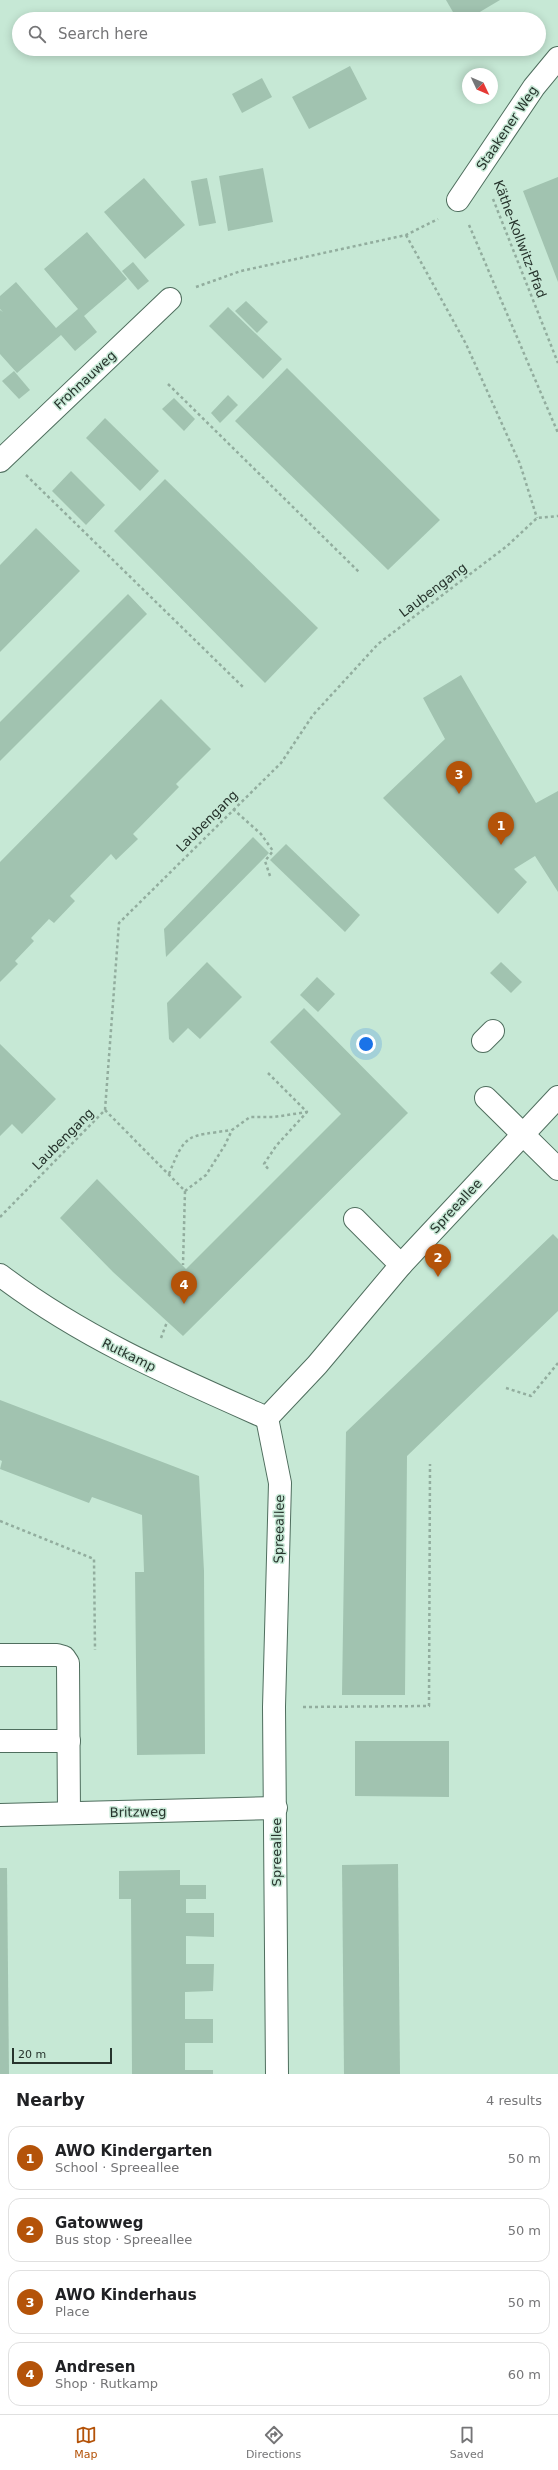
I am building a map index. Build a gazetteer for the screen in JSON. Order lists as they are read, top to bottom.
{
  "streets": {
    "street": [
      "Staakener Weg",
      "Frohnauweg",
      "Spreeallee",
      "Rutkamp",
      "Britzweg"
    ],
    "path": ["Käthe-Kollwitz-Pfad", "Laubengang"]
  },
  "crossings": [
    ["Staakener Weg", "Käthe-Kollwitz-Pfad"],
    ["Spreeallee", "Rutkamp"],
    ["Spreeallee", "Britzweg"]
  ],
  "scale_bar": "20 m",
  "north": "bottom right",
  "page": {
    "search": "Search here",
    "pins": [
      "3",
      "1",
      "2",
      "4"
    ],
    "scale": "20 m",
    "heading": ["Nearby", "4 results"],
    "list": [
      {
        "mark": "1",
        "name": "AWO Kindergarten",
        "note": "School · Spreeallee",
        "value": "50 m"
      },
      {
        "mark": "2",
        "name": "Gatowweg",
        "note": "Bus stop · Spreeallee",
        "value": "50 m"
      },
      {
        "mark": "3",
        "name": "AWO Kinderhaus",
        "note": "Place",
        "value": "50 m"
      },
      {
        "mark": "4",
        "name": "Andresen",
        "note": "Shop · Rutkamp",
        "value": "60 m"
      }
    ],
    "nav": ["Map", "Directions", "Saved"]
  }
}
